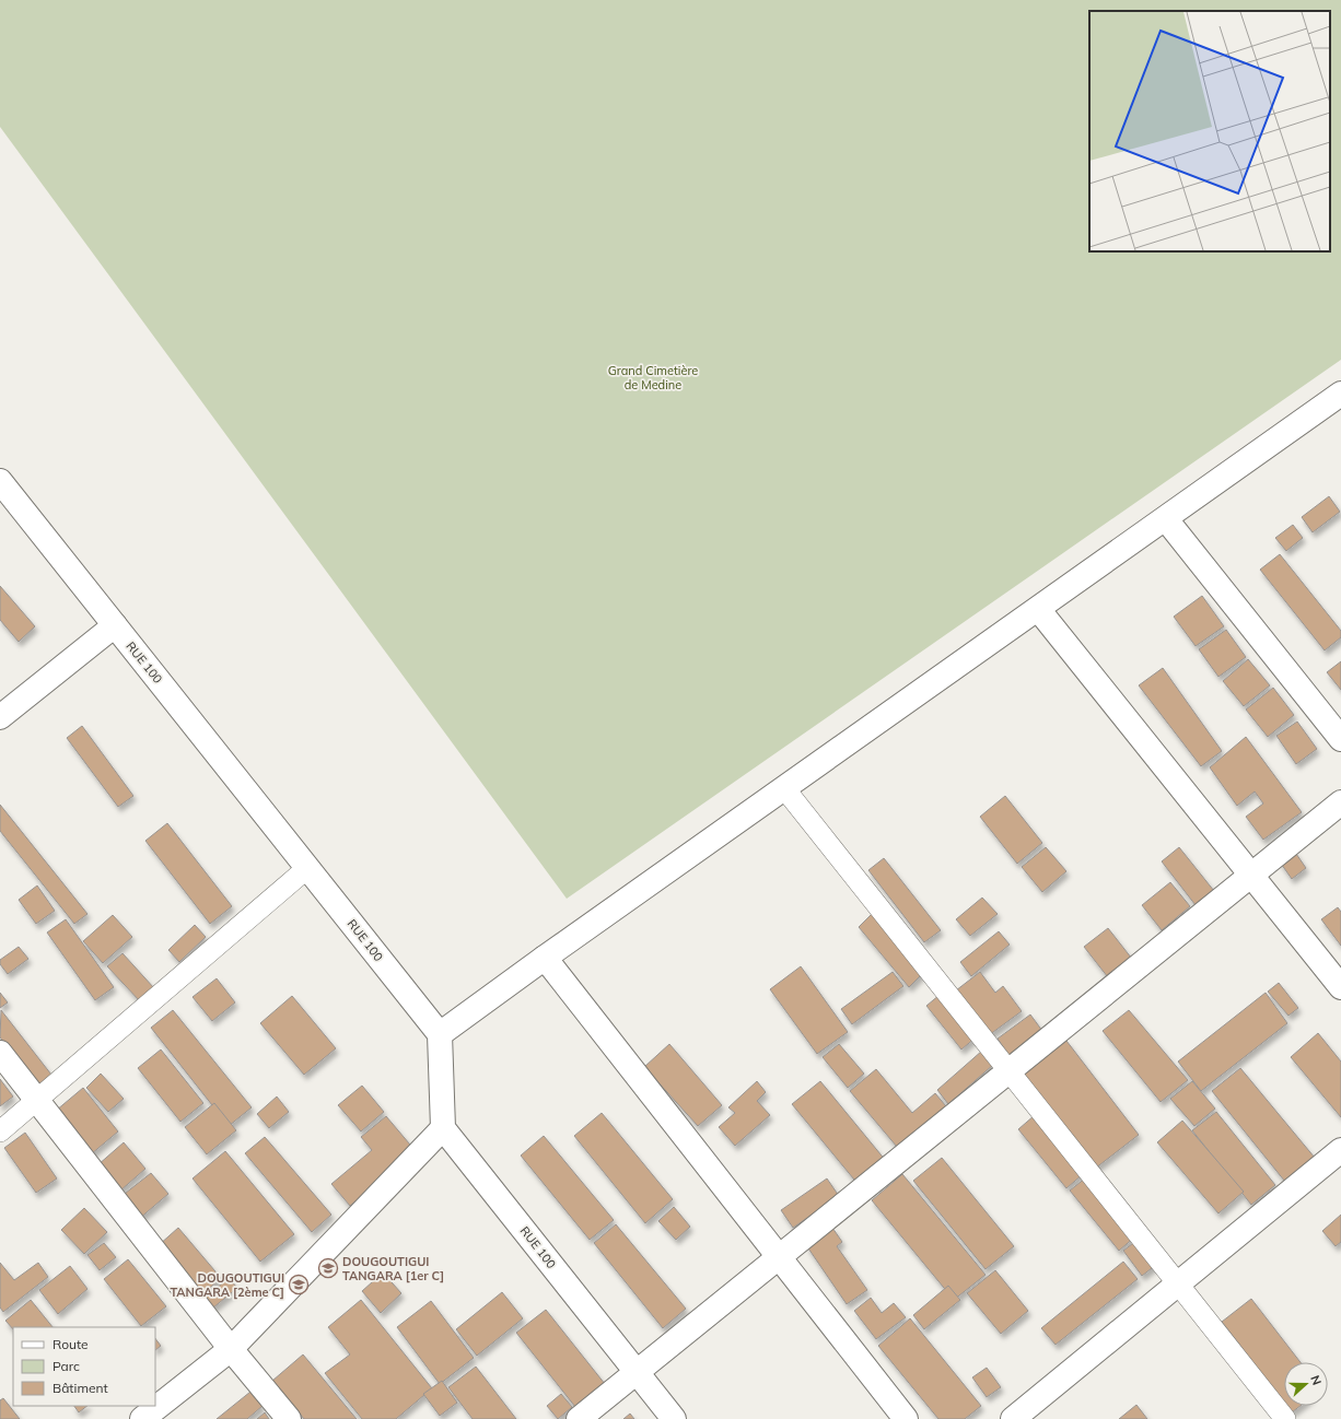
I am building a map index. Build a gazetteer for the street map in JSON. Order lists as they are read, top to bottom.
{
  "streets": {
    "street": ["RUE 100"]
  },
  "parks": ["Grand Cimetière de Medine"],
  "places": {
    "school or university": ["DOUGOUTIGUI TANGARA [1er C]", "DOUGOUTIGUI TANGARA [2ème C]"]
  },
  "legend": ["Route", "Parc", "Bâtiment"],
  "north": "right"
}
